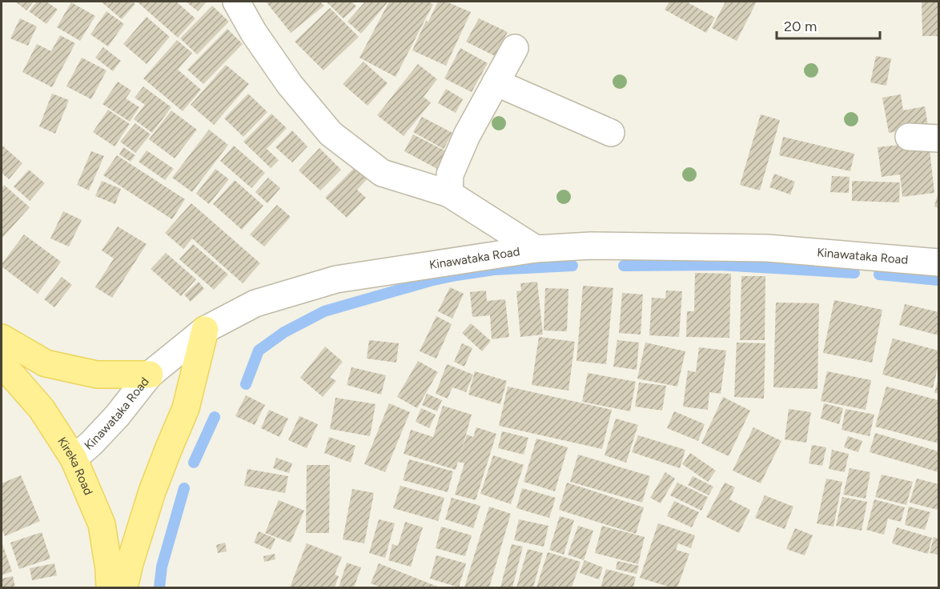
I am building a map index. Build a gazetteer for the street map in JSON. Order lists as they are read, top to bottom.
{
  "streets": {
    "main road": ["Kireka Road"],
    "street": ["Kinawataka Road"]
  },
  "crossings": [
    ["Kinawataka Road", "Kireka Road"]
  ],
  "scale_bar": "20 m"
}
